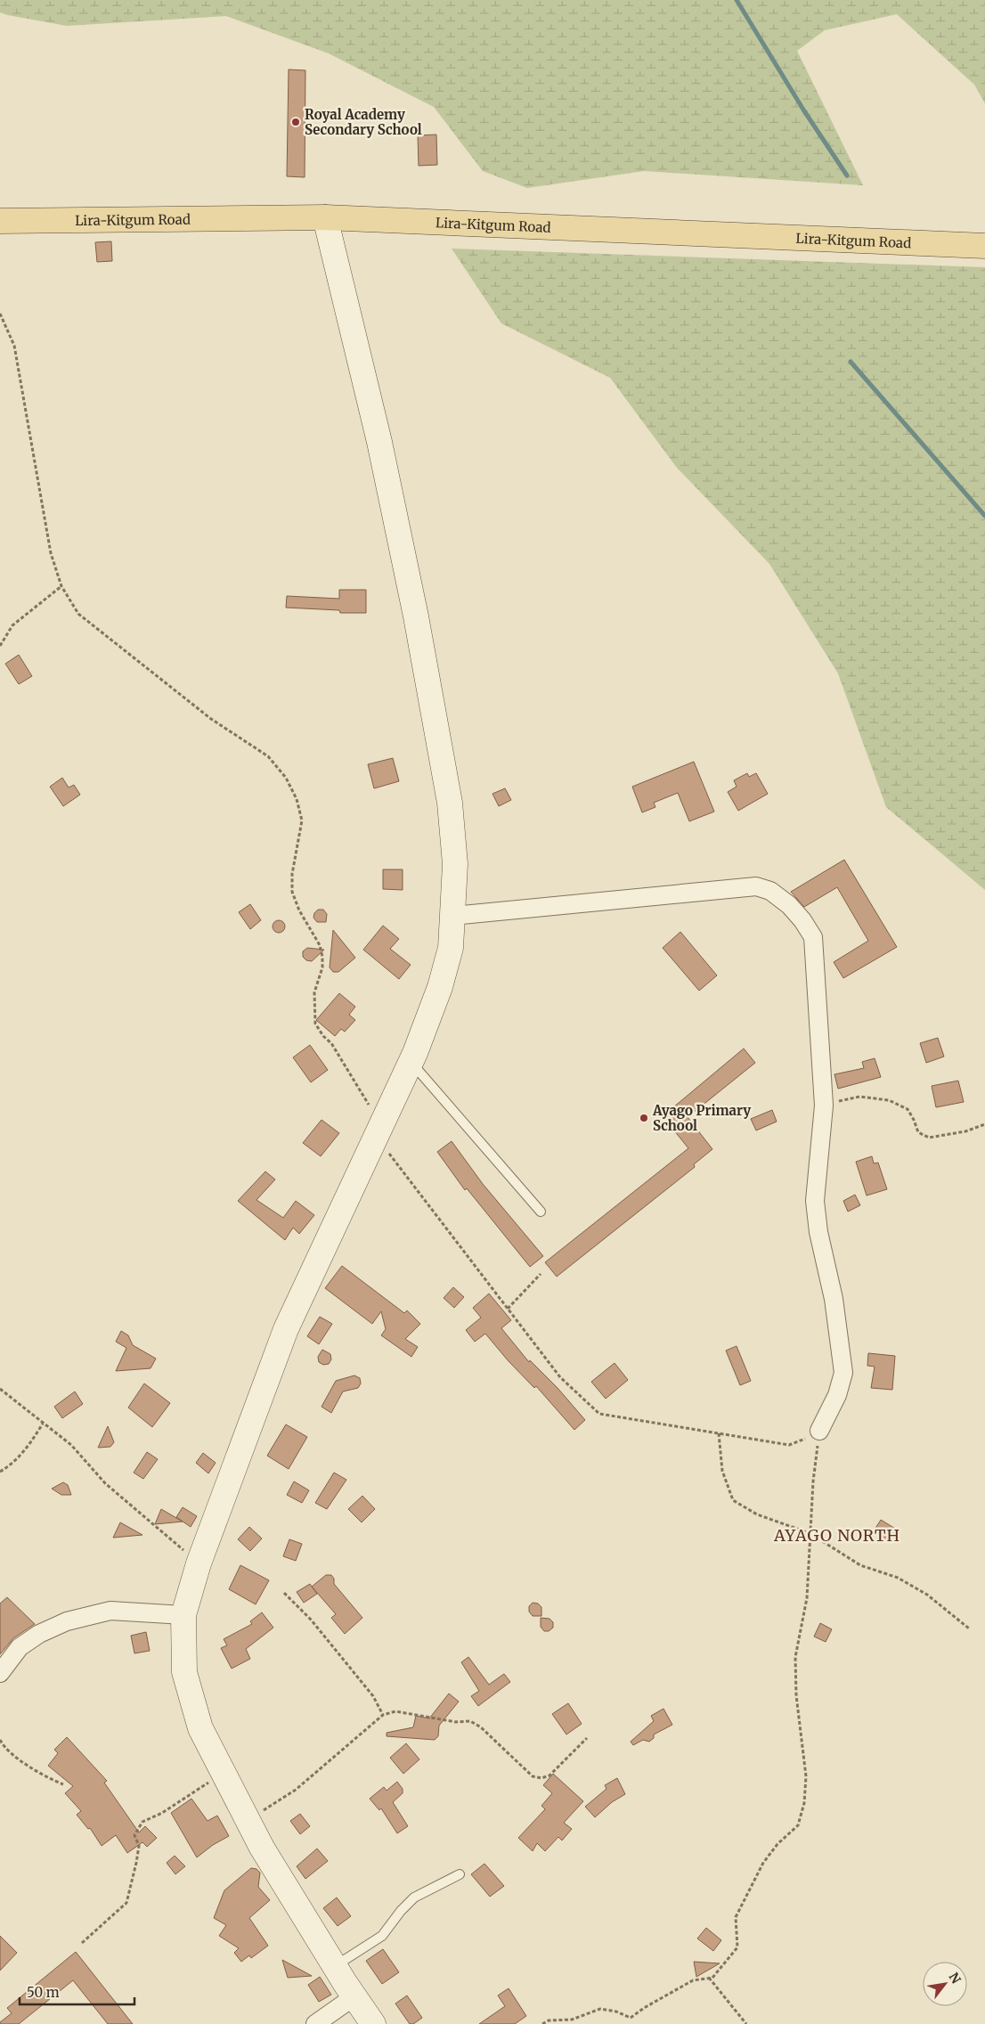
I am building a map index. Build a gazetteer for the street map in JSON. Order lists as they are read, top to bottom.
{
  "streets": {
    "main road": ["Lira-Kitgum Road"]
  },
  "districts": ["AYAGO NORTH"],
  "places": ["Royal Academy Secondary School", "Ayago Primary School"],
  "scale_bar": "50 m",
  "north": "top right"
}
